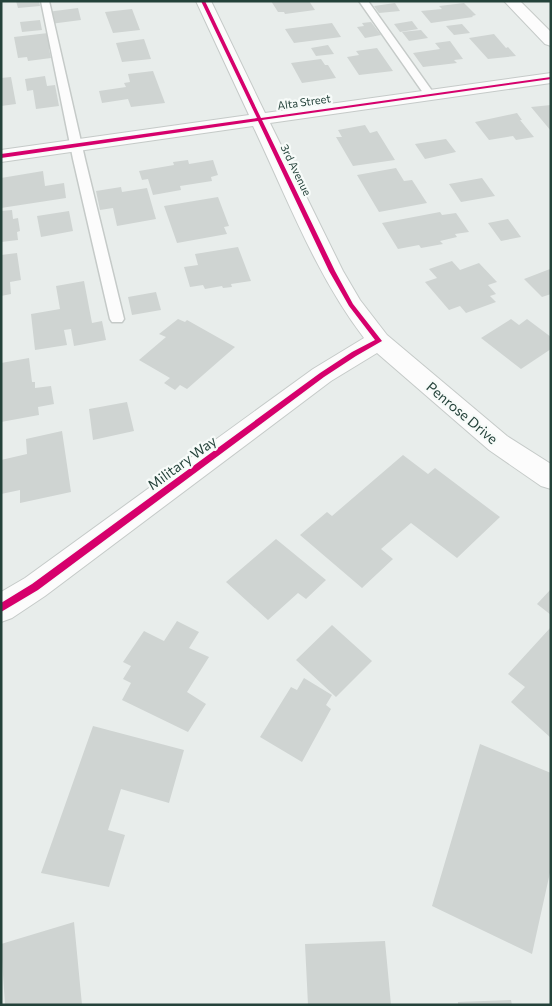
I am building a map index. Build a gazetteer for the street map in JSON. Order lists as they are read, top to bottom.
{
  "streets": {
    "street": [
      "Alta Street",
      "3rd Avenue",
      "Penrose Drive",
      "Military Way"
    ]
  },
  "crossings": [
    ["Alta Street", "3rd Avenue"],
    ["3rd Avenue", "Penrose Drive"],
    ["3rd Avenue", "Military Way"],
    ["Penrose Drive", "Military Way"]
  ]
}
